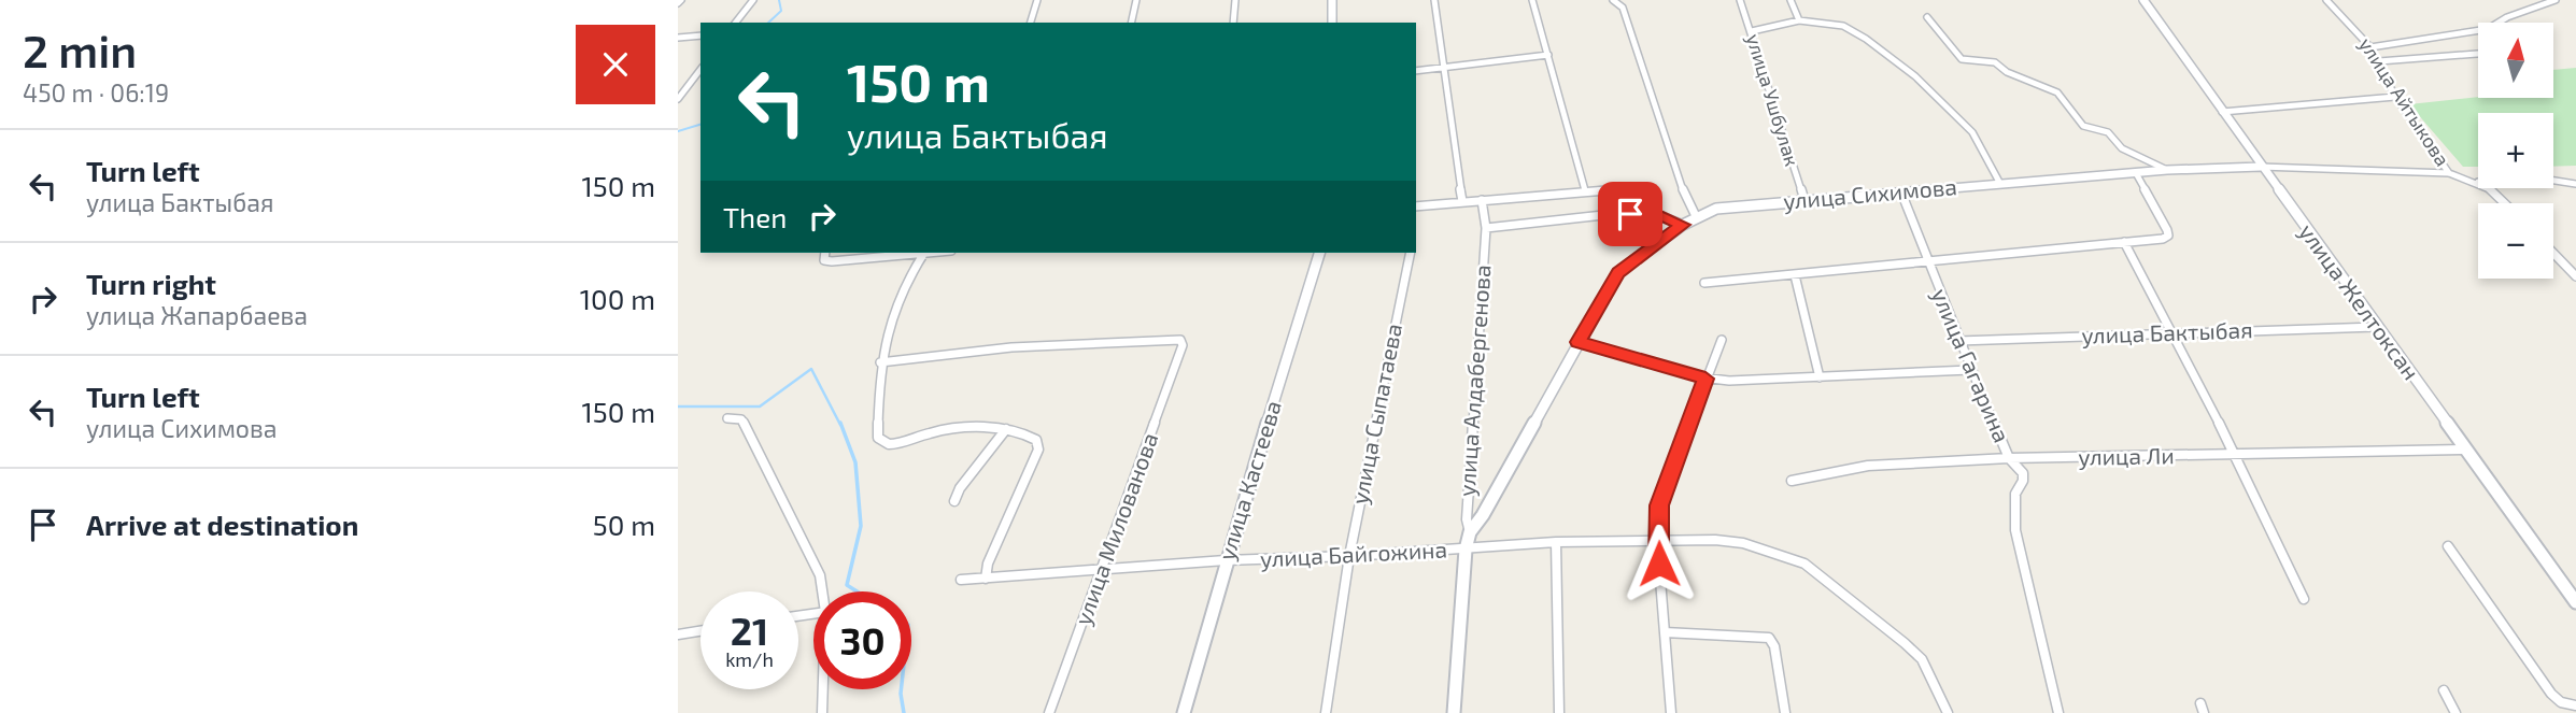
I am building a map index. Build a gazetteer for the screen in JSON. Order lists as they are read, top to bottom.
{
  "streets": {
    "street": [
      "улица Ушбулак",
      "улица Айтыкова",
      "улица Сихимова",
      "улица Желтоксан",
      "улица Бактыбая",
      "улица Гагарина",
      "улица Алдабергенова",
      "улица Сыпатаева",
      "улица Ли",
      "улица Кастеева",
      "улица Милованова",
      "улица Байгожина"
    ]
  },
  "crossings": [
    ["улица Ушбулак", "улица Сихимова"],
    ["улица Сихимова", "улица Желтоксан"],
    ["улица Сихимова", "улица Гагарина"],
    ["улица Сихимова", "улица Алдабергенова"],
    ["улица Сихимова", "улица Байгожина"],
    ["улица Желтоксан", "улица Бактыбая"],
    ["улица Желтоксан", "улица Ли"],
    ["улица Бактыбая", "улица Гагарина"],
    ["улица Гагарина", "улица Ли"],
    ["улица Сыпатаева", "улица Байгожина"],
    ["улица Кастеева", "улица Байгожина"],
    ["улица Милованова", "улица Байгожина"]
  ],
  "north": "top",
  "page": {
    "heading": ["2 min", "450 m · 06:19"],
    "map_buttons": ["+", "−"],
    "turn": ["150 m", "улица Бактыбая"],
    "list": [
      {
        "name": "Turn left",
        "note": "улица Бактыбая",
        "value": "150 m"
      },
      {
        "name": "Turn right",
        "note": "улица Жапарбаева",
        "value": "100 m"
      },
      {
        "name": "Turn left",
        "note": "улица Сихимова",
        "value": "150 m"
      },
      {
        "name": "Arrive at destination",
        "value": "50 m"
      }
    ],
    "then": "Then",
    "speed": "21 km/h",
    "limit": "30"
  }
}
